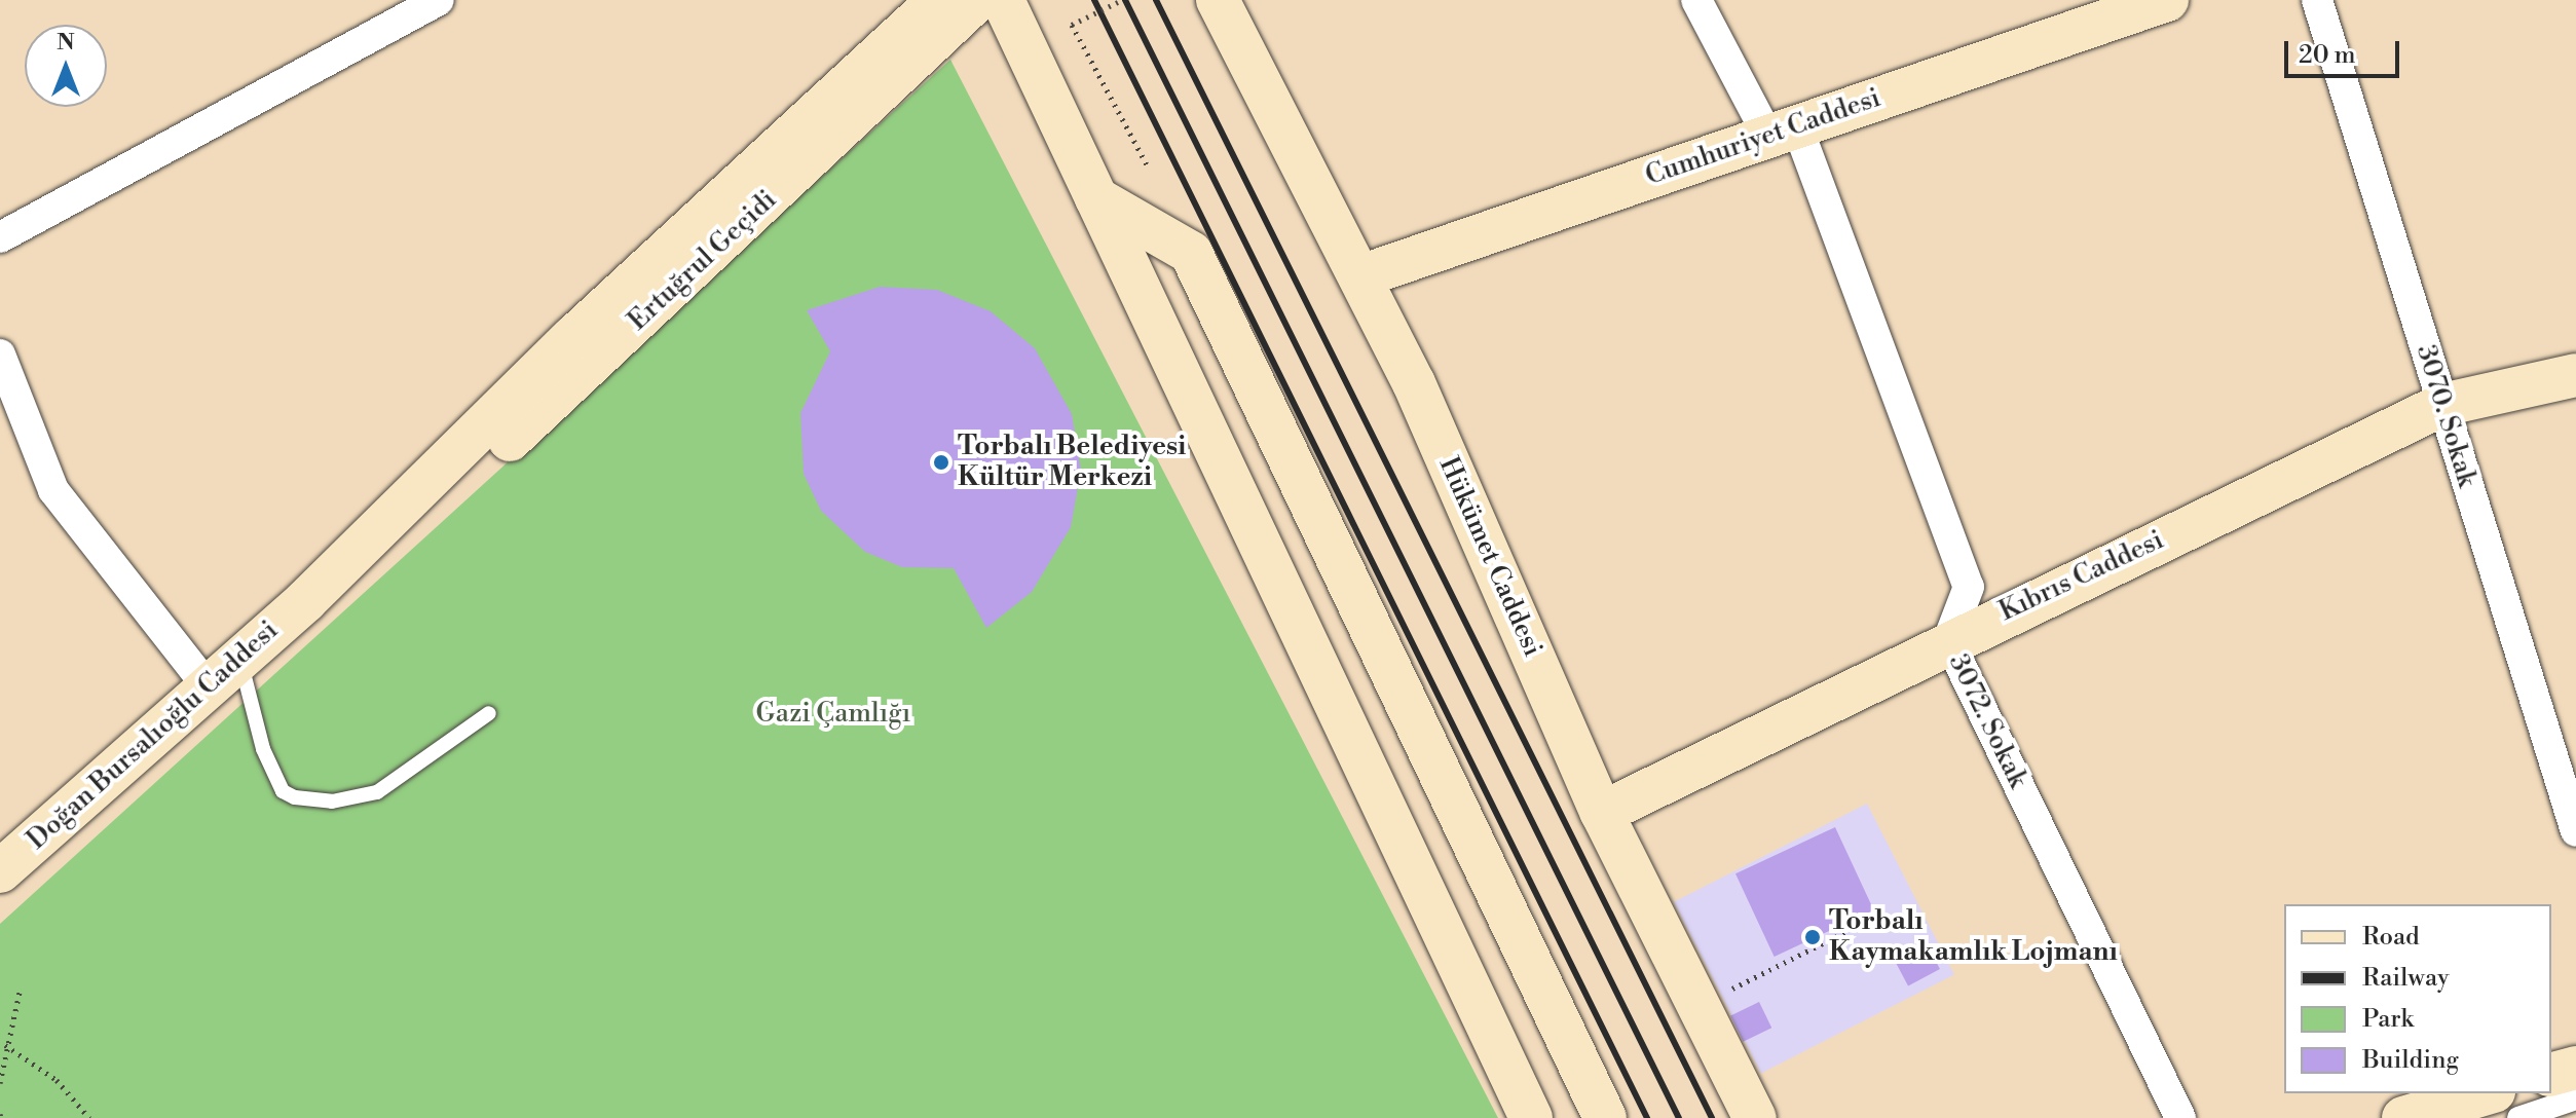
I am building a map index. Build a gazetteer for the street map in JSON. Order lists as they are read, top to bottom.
{
  "streets": {
    "main road": [
      "Cumhuriyet Caddesi",
      "Ertuğrul Geçidi",
      "Hükümet Caddesi",
      "Kıbrıs Caddesi",
      "Doğan Bursalıoğlu Caddesi"
    ],
    "street": ["3070. Sokak", "3072. Sokak"]
  },
  "crossings": [
    ["Cumhuriyet Caddesi", "Hükümet Caddesi"],
    ["Cumhuriyet Caddesi", "3072. Sokak"],
    ["Ertuğrul Geçidi", "Doğan Bursalıoğlu Caddesi"],
    ["3070. Sokak", "Kıbrıs Caddesi"],
    ["Hükümet Caddesi", "Kıbrıs Caddesi"],
    ["Kıbrıs Caddesi", "3072. Sokak"]
  ],
  "parks": ["Gazi Çamlığı"],
  "places": ["Torbalı Belediyesi Kültür Merkezi", "Torbalı Kaymakamlık Lojmanı"],
  "legend": [
    "Road",
    "Railway",
    "Park",
    "Building"
  ],
  "scale_bar": "20 m",
  "north": "top"
}
